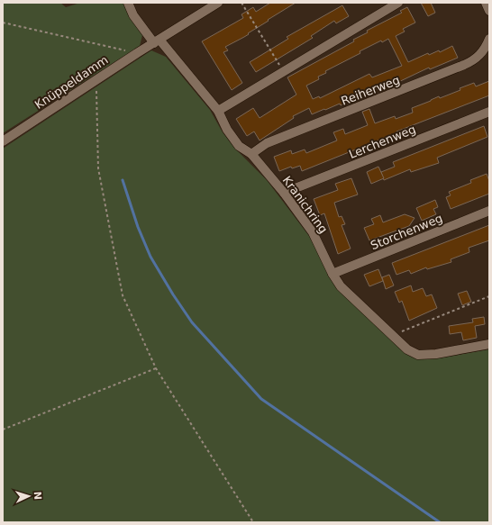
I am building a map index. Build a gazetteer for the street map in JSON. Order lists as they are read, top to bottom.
{
  "streets": {
    "street": [
      "Knüppeldamm",
      "Reiherweg",
      "Lerchenweg",
      "Kranichring",
      "Storchenweg"
    ]
  },
  "crossings": [
    ["Knüppeldamm", "Kranichring"],
    ["Reiherweg", "Kranichring"],
    ["Lerchenweg", "Kranichring"],
    ["Kranichring", "Storchenweg"]
  ],
  "north": "right"
}
